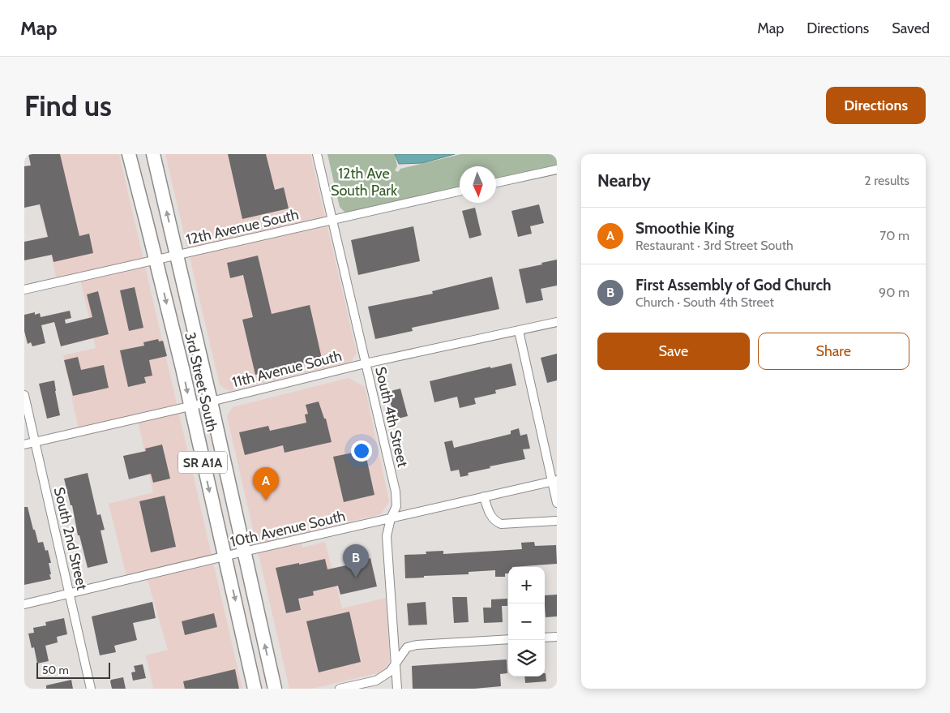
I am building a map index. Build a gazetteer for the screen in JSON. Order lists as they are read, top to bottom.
{
  "streets": {
    "main road": ["3rd Street South", "SR A1A"],
    "street": [
      "12th Avenue South",
      "11th Avenue South",
      "South 4th Street",
      "10th Avenue South",
      "South 2nd Street"
    ]
  },
  "crossings": [
    ["12th Avenue South", "3rd Street South"],
    ["12th Avenue South", "South 4th Street"],
    ["11th Avenue South", "3rd Street South"],
    ["11th Avenue South", "South 4th Street"],
    ["11th Avenue South", "South 2nd Street"],
    ["3rd Street South", "10th Avenue South"],
    ["South 4th Street", "10th Avenue South"],
    ["10th Avenue South", "South 2nd Street"]
  ],
  "parks": ["12th Ave South Park"],
  "scale_bar": "50 m",
  "north": "bottom",
  "page": {
    "header": "Map",
    "nav": ["Map", "Directions", "Saved"],
    "buttons": [
      "Directions",
      ["Save", "Share"]
    ],
    "title": "Find us",
    "heading": ["Nearby", "2 results"],
    "list": [
      {
        "mark": "A",
        "name": "Smoothie King",
        "note": "Restaurant · 3rd Street South",
        "value": "70 m"
      },
      {
        "mark": "B",
        "name": "First Assembly of God Church",
        "note": "Church · South 4th Street",
        "value": "90 m"
      }
    ],
    "pins": ["A", "B"],
    "map_buttons": ["+", "−"],
    "scale": "50 m"
  }
}
